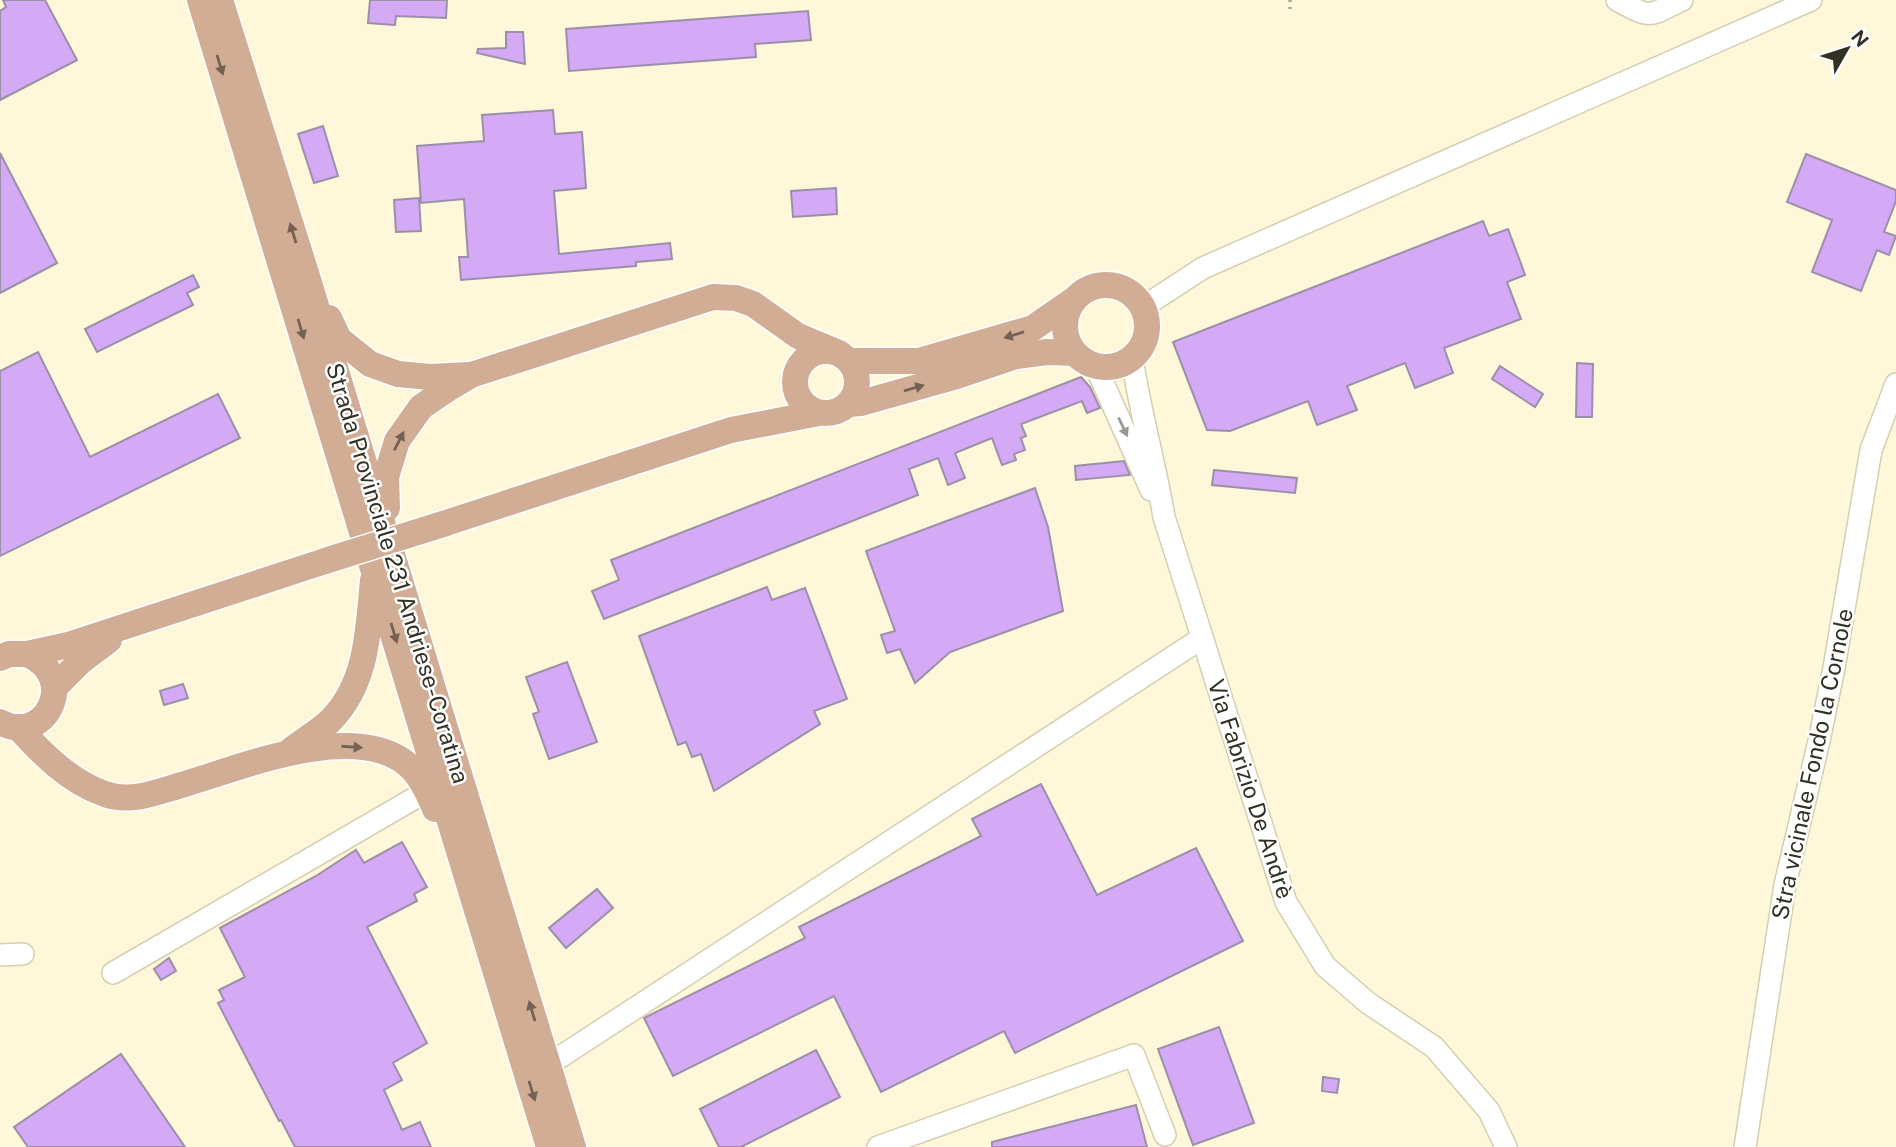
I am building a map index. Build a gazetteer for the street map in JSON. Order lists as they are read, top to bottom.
{
  "streets": {
    "main road": ["Strada Provinciale 231 Andriese-Coratina"],
    "street": ["Stra vicinale Fondo la Cornole", "Via Fabrizio De Andrè"]
  },
  "north": "top right"
}
